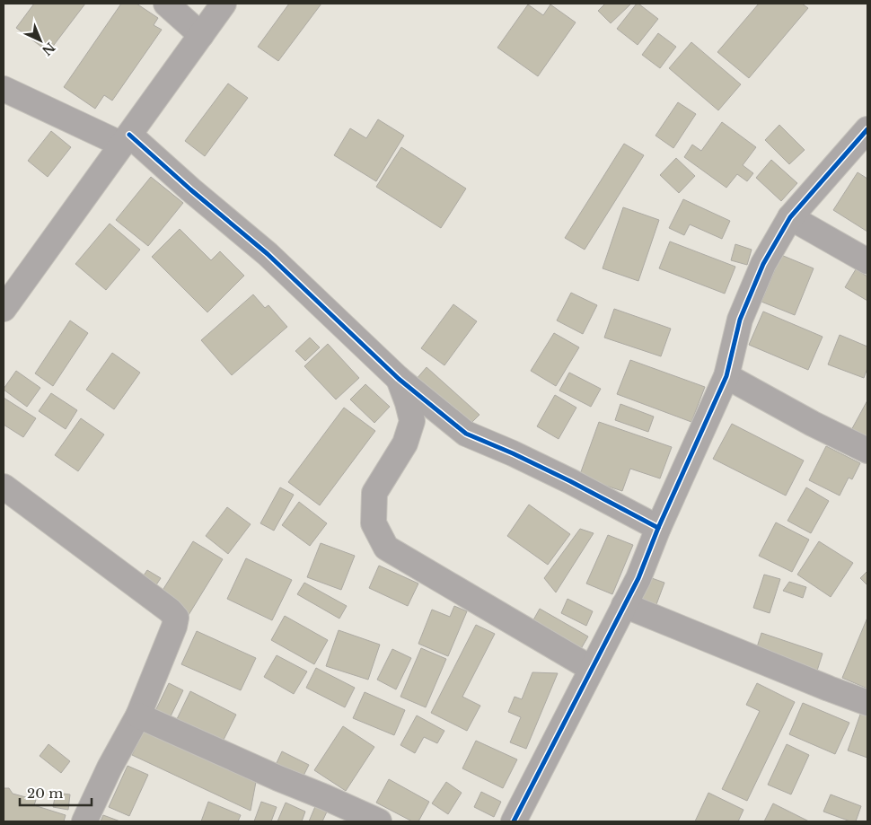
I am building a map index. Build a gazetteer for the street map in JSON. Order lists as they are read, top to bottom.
{
  "scale_bar": "20 m",
  "north": "bottom right"
}
